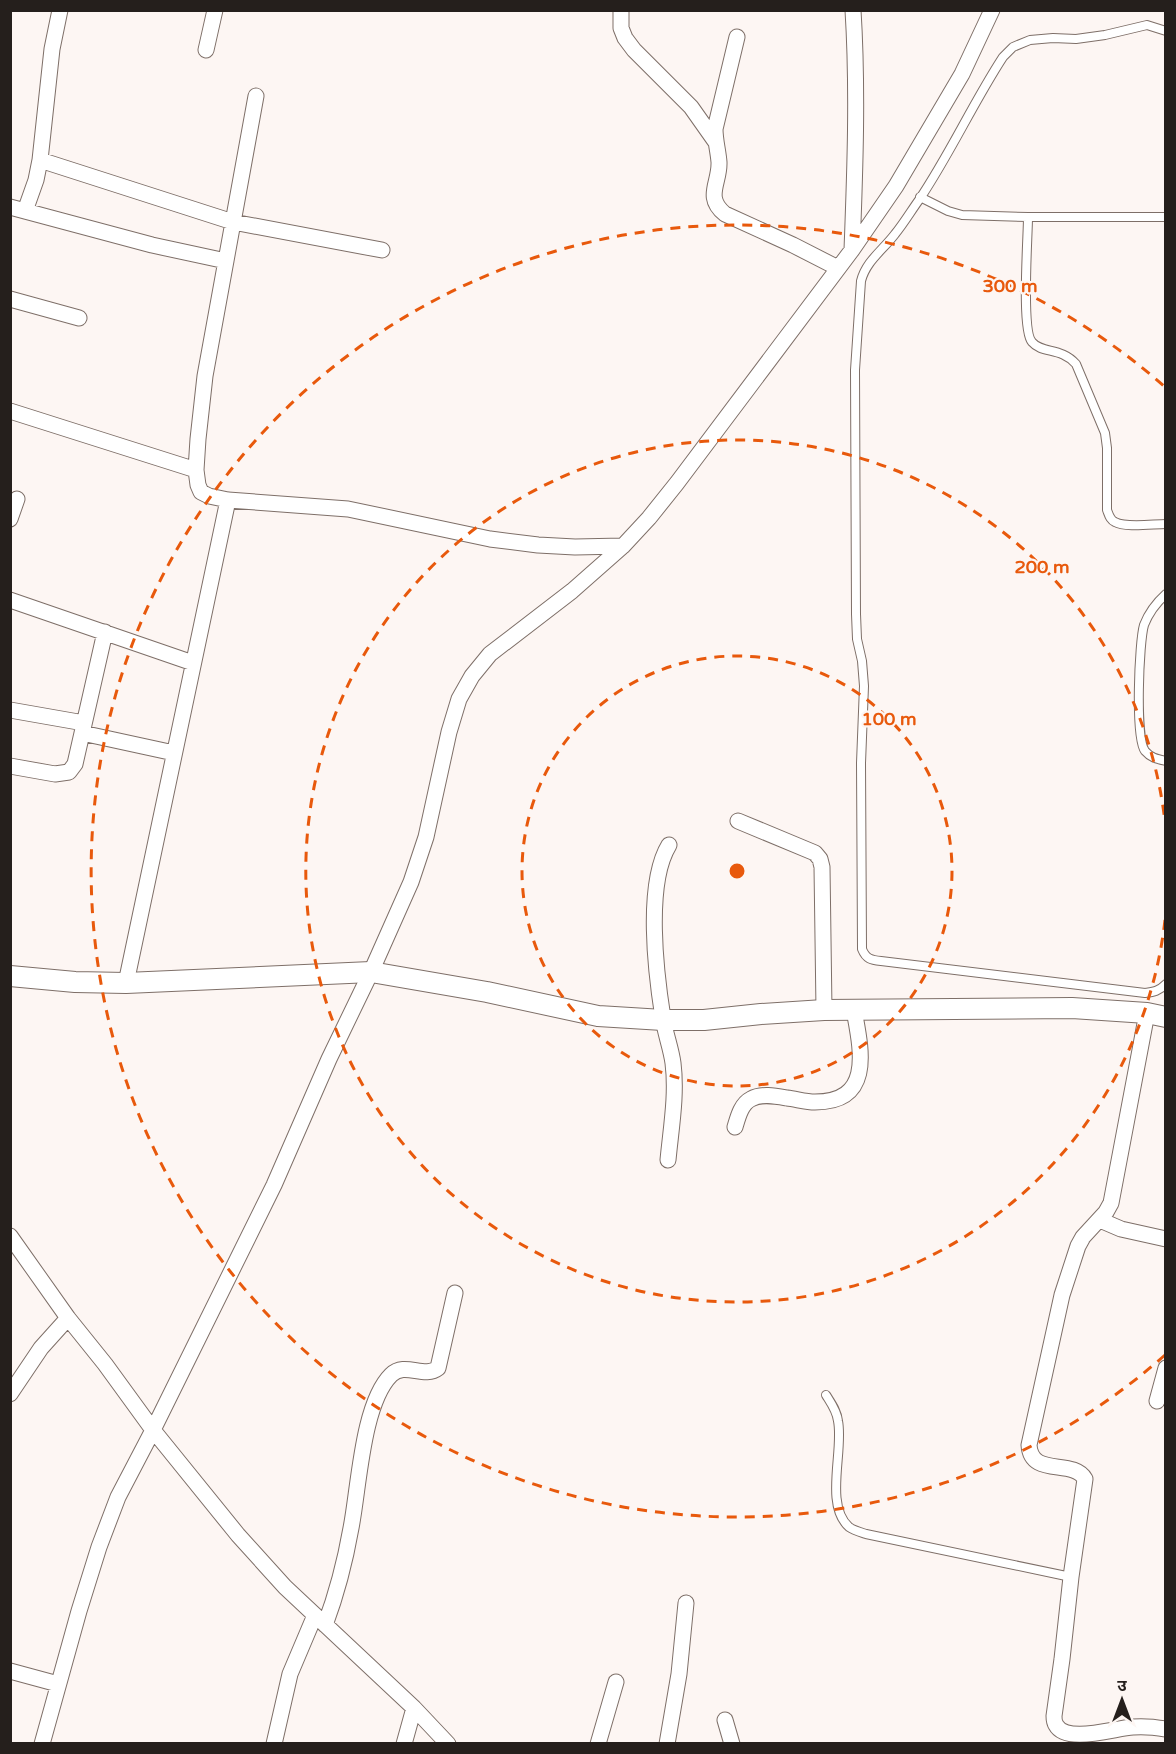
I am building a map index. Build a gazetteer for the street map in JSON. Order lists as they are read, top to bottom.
{
  "north": "top",
  "rings": ["300 m", "200 m", "100 m"]
}
